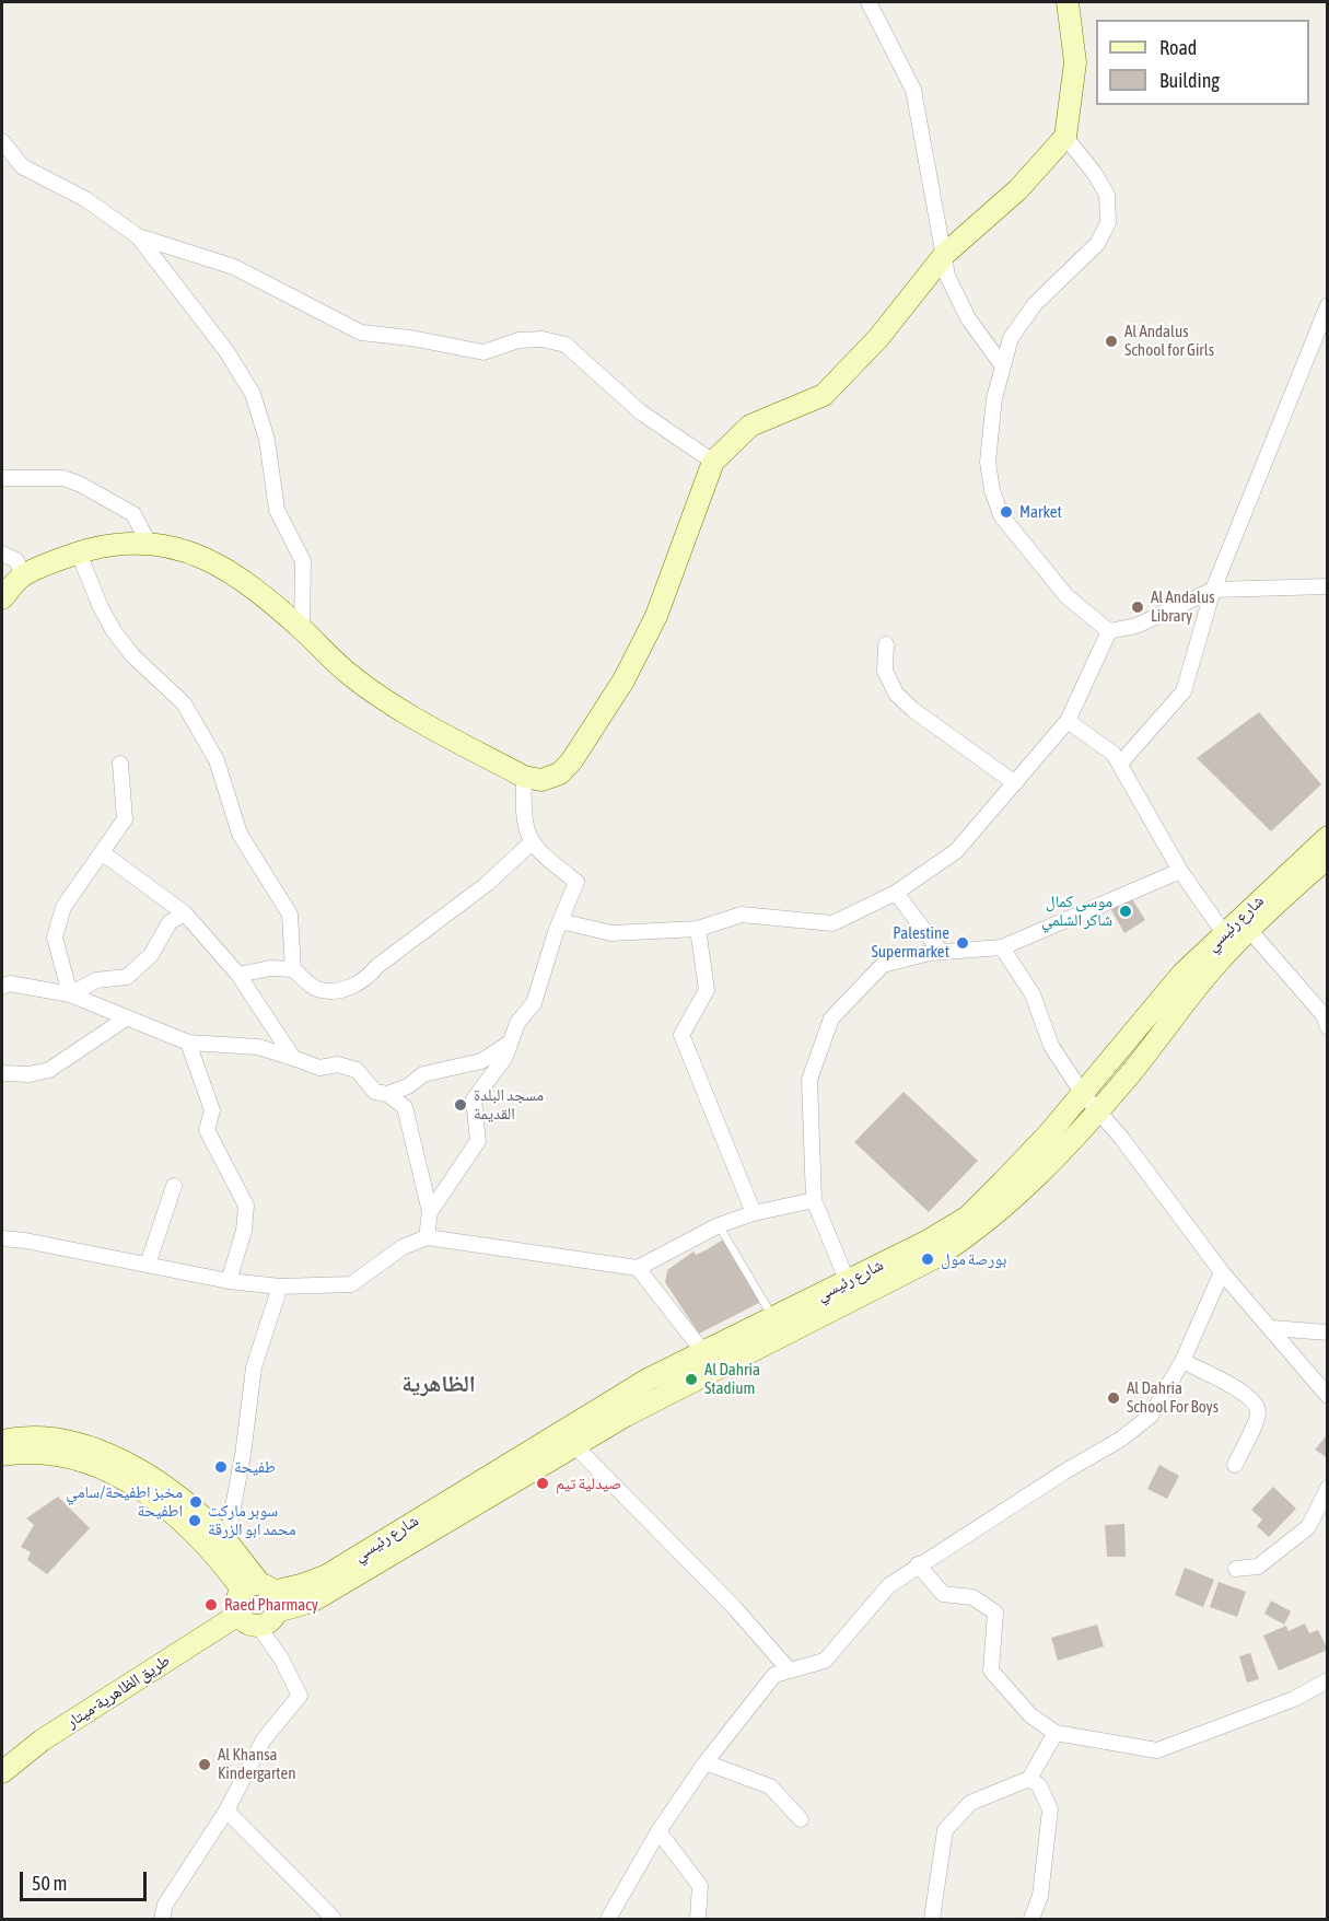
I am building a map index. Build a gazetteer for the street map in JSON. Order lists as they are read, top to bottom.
{
  "streets": {
    "main road": ["شارع رئيسي", "طريق الظاهرية-ميتار"]
  },
  "districts": ["الظاهرية"],
  "places": [
    "Al Andalus School for Girls",
    "Market",
    "Al Andalus Library",
    "موسى كمال شاكر الشلمي",
    "Palestine Supermarket",
    "مسجد البلدة القديمة",
    "بورصة مول",
    "Al Dahria Stadium",
    "Al Dahria School For Boys",
    "طفيحة",
    "صيدلية تيم",
    "مخبز اطفيحة/سامي اطفيحة",
    "سوبر ماركت محمد ابو الزرقة",
    "Raed Pharmacy",
    "Al Khansa Kindergarten"
  ],
  "legend": ["Road", "Building"],
  "scale_bar": "50 m"
}
